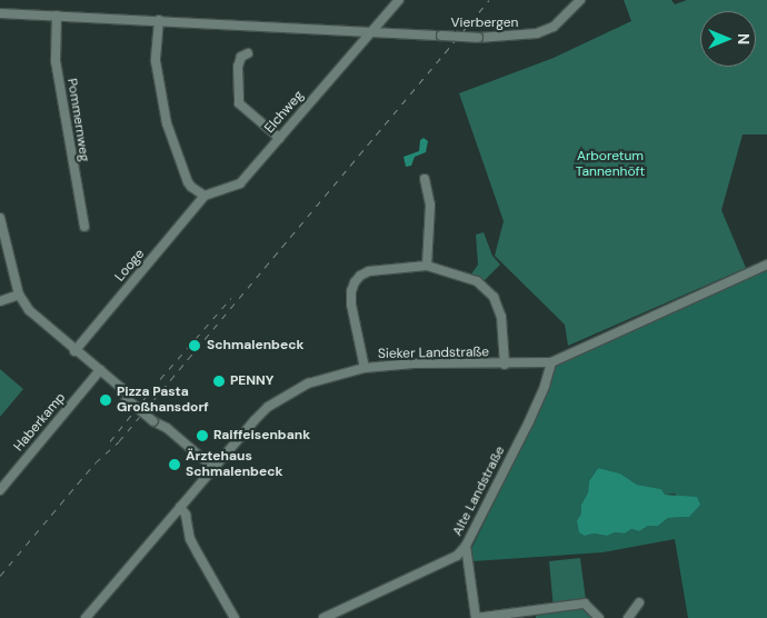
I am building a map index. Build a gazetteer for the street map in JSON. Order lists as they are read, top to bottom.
{
  "streets": {
    "street": [
      "Vierbergen",
      "Elchweg",
      "Pommernweg",
      "Looge",
      "Sieker Landstraße",
      "Haberkamp",
      "Alte Landstraße"
    ]
  },
  "crossings": [
    ["Vierbergen", "Elchweg"],
    ["Vierbergen", "Pommernweg"],
    ["Elchweg", "Looge"],
    ["Sieker Landstraße", "Alte Landstraße"]
  ],
  "parks": ["Arboretum Tannenhöft"],
  "places": [
    "Schmalenbeck",
    "PENNY",
    "Pizza Pasta Großhansdorf",
    "Raiffeisenbank",
    "Ärztehaus Schmalenbeck"
  ],
  "north": "right"
}
